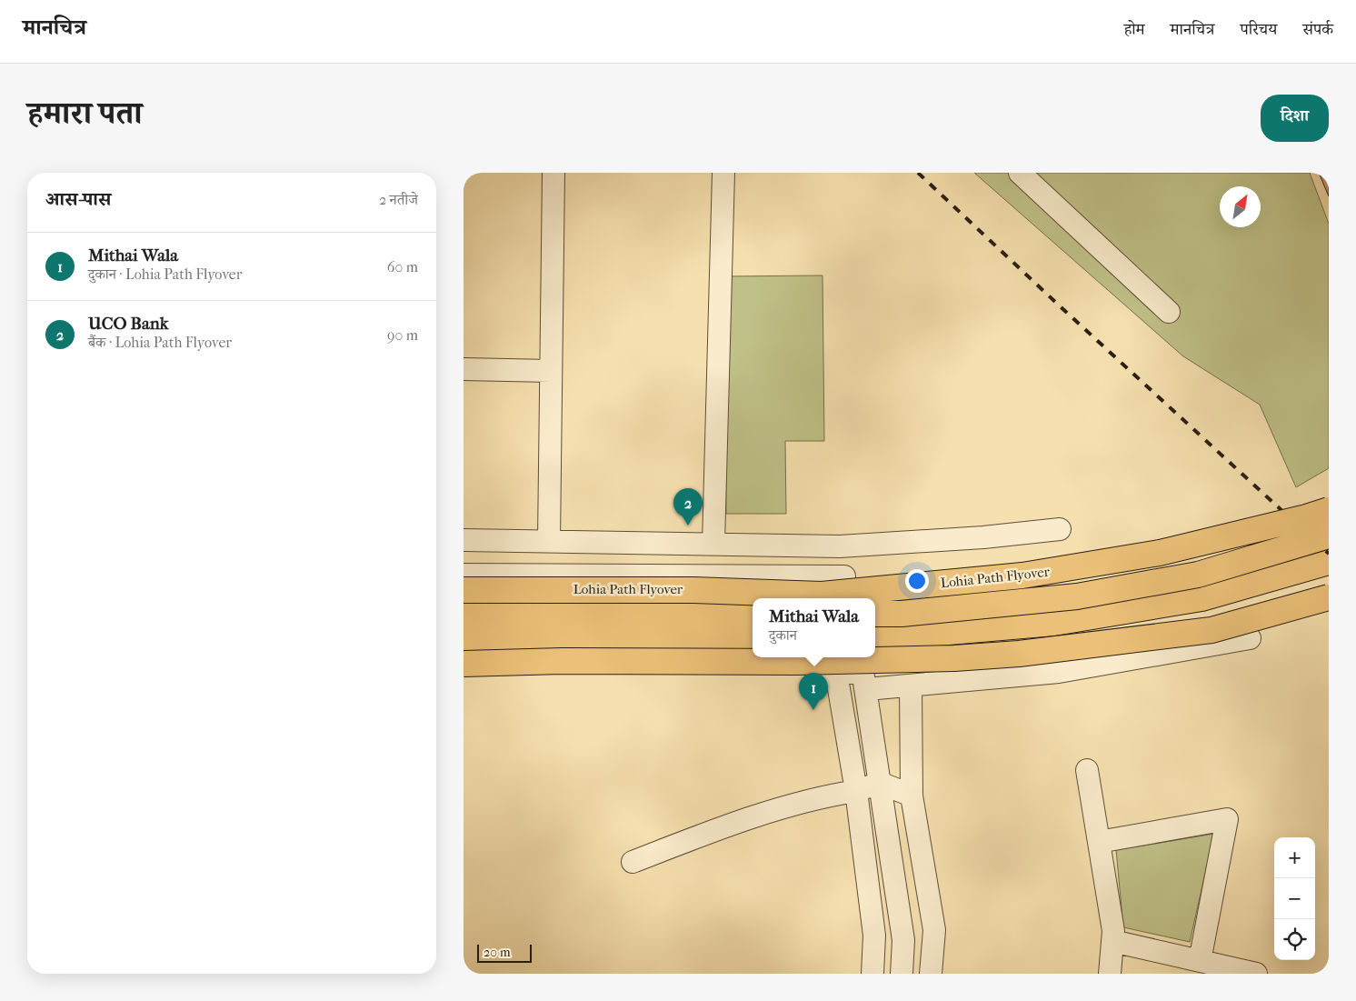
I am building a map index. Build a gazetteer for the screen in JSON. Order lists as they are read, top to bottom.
{
  "streets": {
    "main road": ["Lohia Path Flyover"]
  },
  "scale_bar": "20 m",
  "north": "top right",
  "page": {
    "header": "मानचित्र",
    "nav": [
      "होम",
      "मानचित्र",
      "परिचय",
      "संपर्क"
    ],
    "title": "हमारा पता",
    "buttons": "दिशा",
    "heading": ["आस-पास", "2 नतीजे"],
    "list": [
      {
        "mark": "1",
        "name": "Mithai Wala",
        "note": "दुकान · Lohia Path Flyover",
        "value": "60 m"
      },
      {
        "mark": "2",
        "name": "UCO Bank",
        "note": "बैंक · Lohia Path Flyover",
        "value": "90 m"
      }
    ],
    "pins": ["2", "1"],
    "popup": ["Mithai Wala", "दुकान"],
    "map_buttons": ["+", "−"],
    "scale": "20 m"
  }
}
